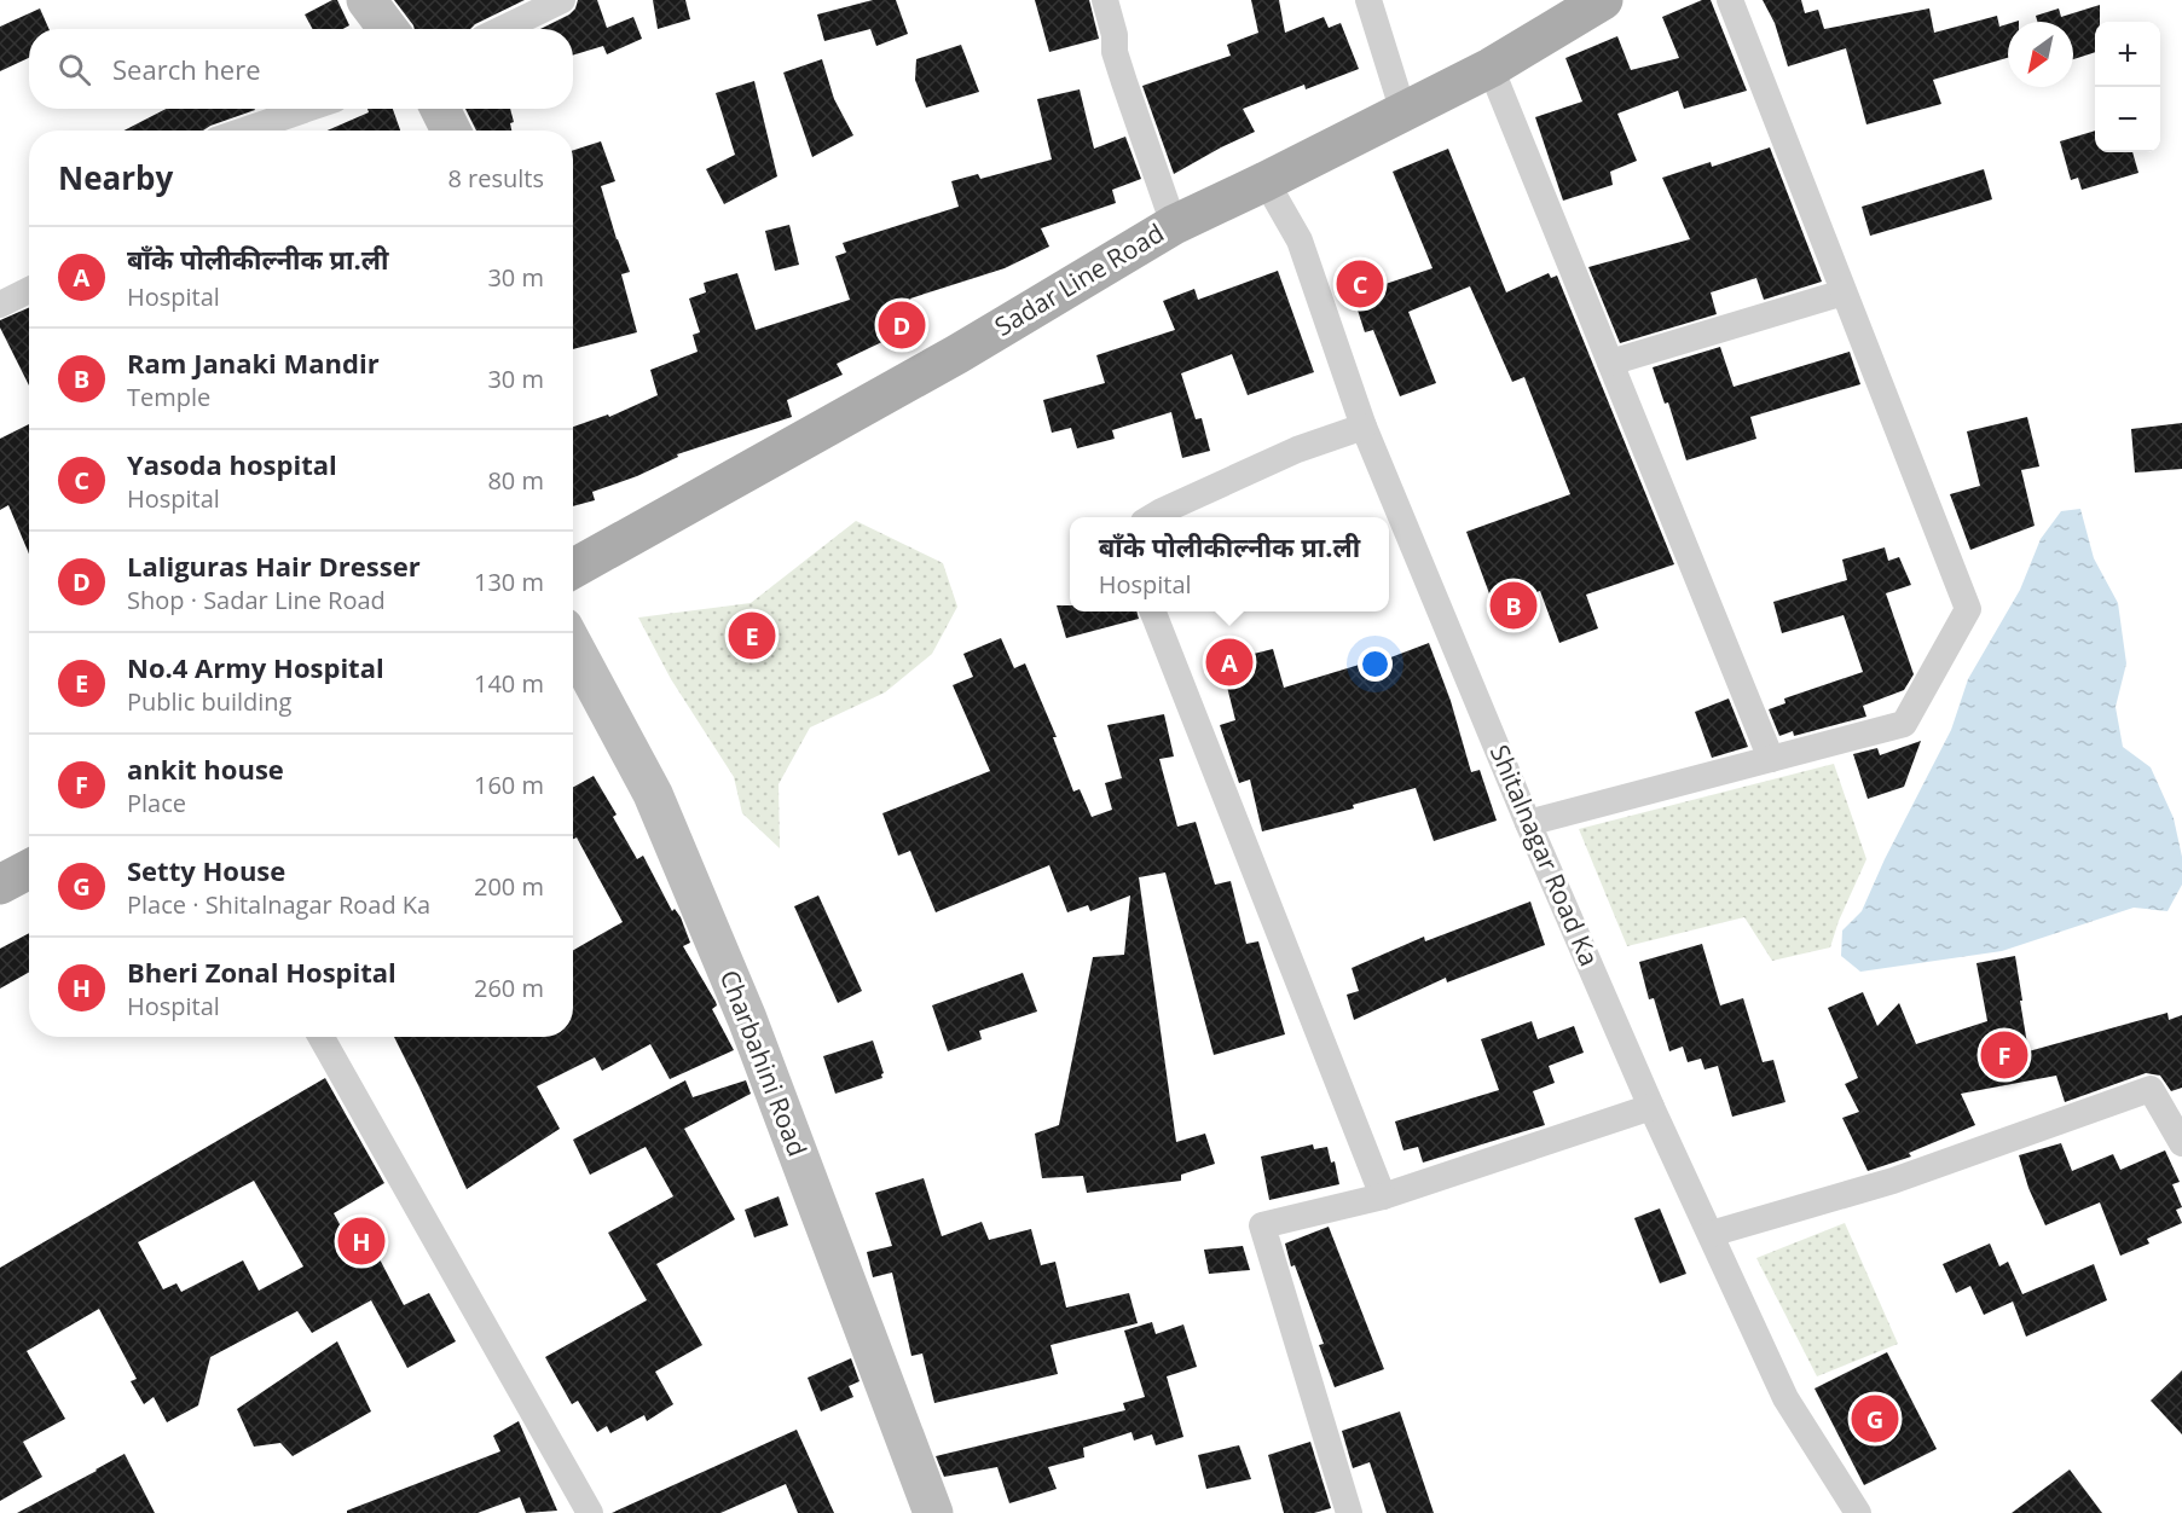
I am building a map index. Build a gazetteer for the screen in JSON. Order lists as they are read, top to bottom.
{
  "streets": {
    "main road": ["Sadar Line Road", "Charbahini Road"],
    "street": ["Shitalnagar Road Ka"]
  },
  "crossings": [
    ["Sadar Line Road", "Shitalnagar Road Ka"]
  ],
  "north": "bottom left",
  "page": {
    "map_buttons": ["+", "−"],
    "search": "Search here",
    "heading": ["Nearby", "8 results"],
    "list": [
      {
        "mark": "A",
        "name": "बाँके पोलीकील्नीक प्रा.ली",
        "note": "Hospital",
        "value": "30 m"
      },
      {
        "mark": "B",
        "name": "Ram Janaki Mandir",
        "note": "Temple",
        "value": "30 m"
      },
      {
        "mark": "C",
        "name": "Yasoda hospital",
        "note": "Hospital",
        "value": "80 m"
      },
      {
        "mark": "D",
        "name": "Laliguras Hair Dresser",
        "note": "Shop · Sadar Line Road",
        "value": "130 m"
      },
      {
        "mark": "E",
        "name": "No.4 Army Hospital",
        "note": "Public building",
        "value": "140 m"
      },
      {
        "mark": "F",
        "name": "ankit house",
        "note": "Place",
        "value": "160 m"
      },
      {
        "mark": "G",
        "name": "Setty House",
        "note": "Place · Shitalnagar Road Ka",
        "value": "200 m"
      },
      {
        "mark": "H",
        "name": "Bheri Zonal Hospital",
        "note": "Hospital",
        "value": "260 m"
      }
    ],
    "pins": [
      "C",
      "D",
      "B",
      "E",
      "A",
      "F",
      "H",
      "G"
    ],
    "popup": ["बाँके पोलीकील्नीक प्रा.ली", "Hospital"]
  }
}
